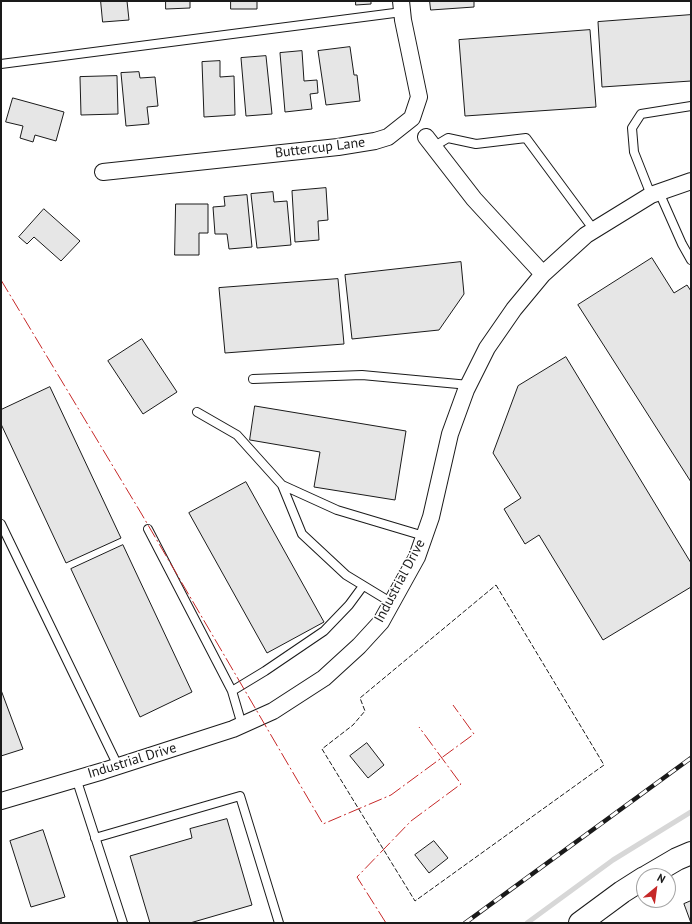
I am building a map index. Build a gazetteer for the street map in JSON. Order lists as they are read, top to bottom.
{
  "streets": {
    "street": ["Buttercup Lane", "Industrial Drive"]
  },
  "north": "top right"
}
